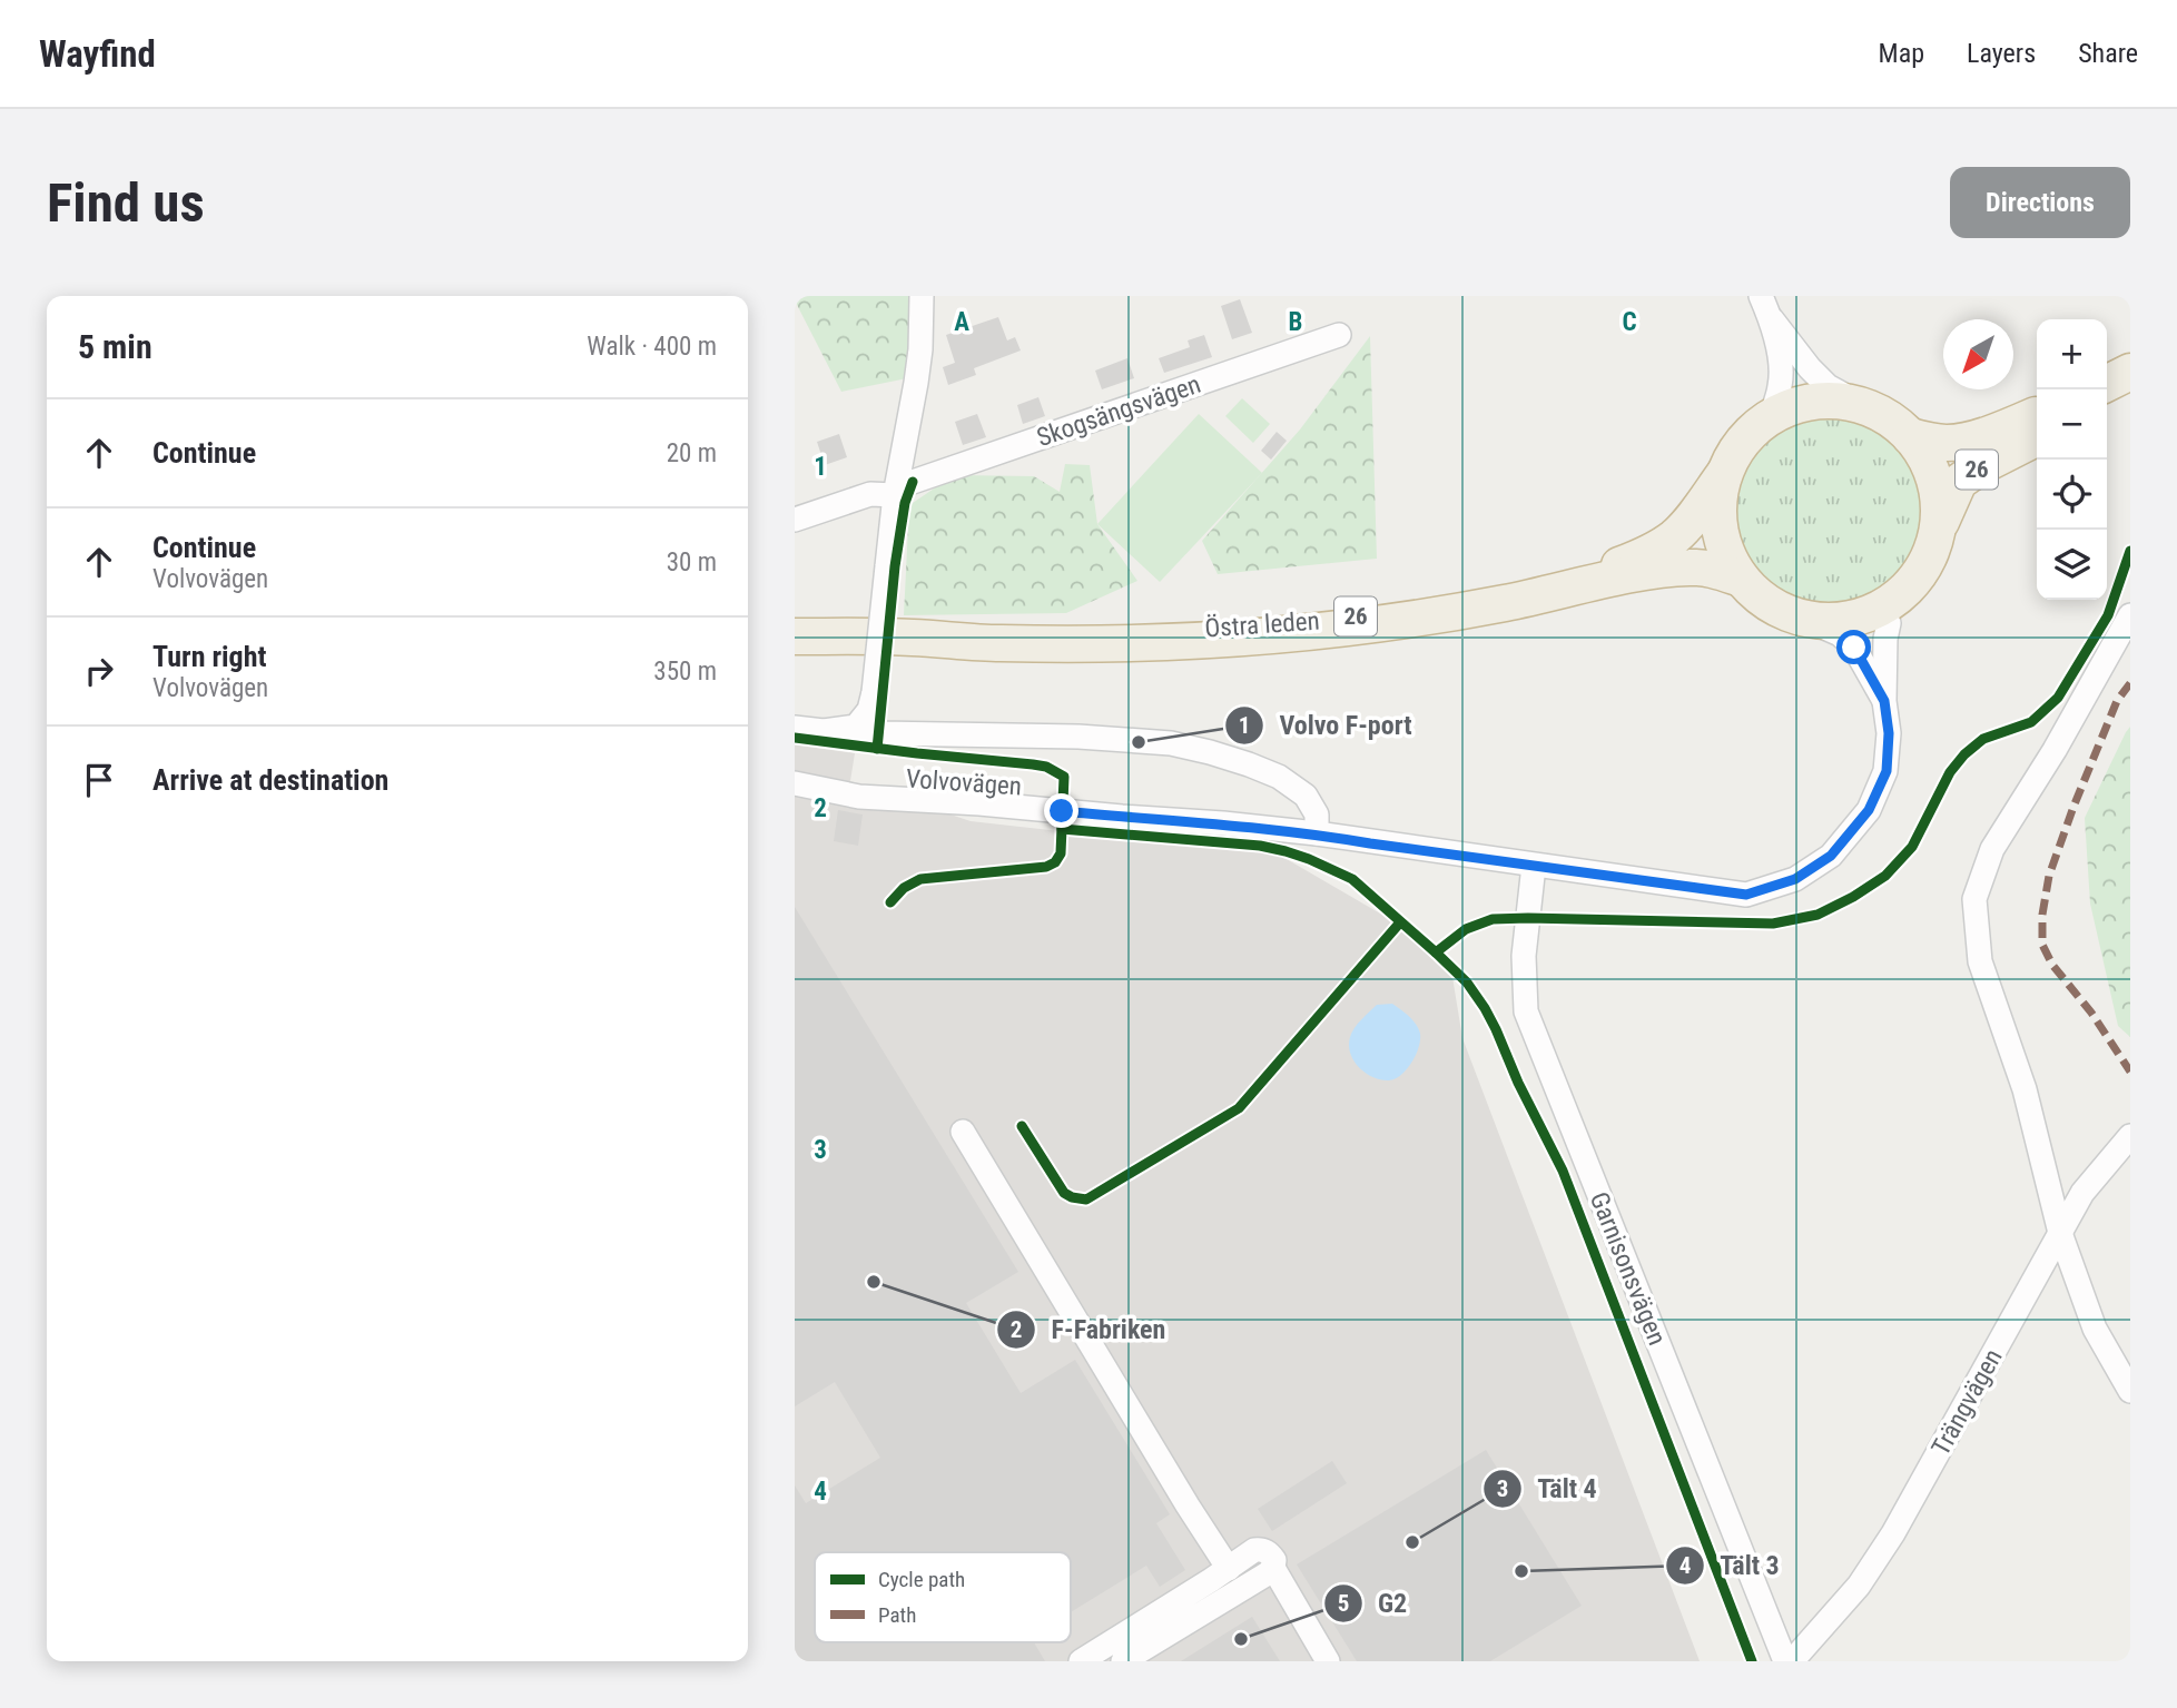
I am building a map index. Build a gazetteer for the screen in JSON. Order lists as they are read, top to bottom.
{
  "streets": {
    "highway": ["26", "Östra leden"],
    "street": [
      "Skogsängsvägen",
      "Volvovägen",
      "Garnisonsvägen",
      "Trängvägen"
    ]
  },
  "crossings": [
    ["26", "Östra leden"],
    ["26", "Volvovägen"],
    ["Östra leden", "Volvovägen"],
    ["Volvovägen", "Garnisonsvägen"],
    ["Garnisonsvägen", "Trängvägen"]
  ],
  "places": [
    "Volvo F-port",
    "F-Fabriken",
    "Tält 4",
    "Tält 3",
    "G2"
  ],
  "legend": ["Cycle path", "Path"],
  "north": "bottom left",
  "page": {
    "header": "Wayfind",
    "nav": ["Map", "Layers", "Share"],
    "buttons": "Directions",
    "title": "Find us",
    "heading": ["5 min", "Walk · 400 m"],
    "map_buttons": ["+", "−"],
    "list": [
      ["Continue", "20 m"],
      ["Continue", "Volvovägen", "30 m"],
      ["Turn right", "Volvovägen", "350 m"],
      "Arrive at destination"
    ]
  },
  "grid": {
    "columns": ["A", "B", "C"],
    "rows": [
      "1",
      "2",
      "3",
      "4"
    ]
  }
}
